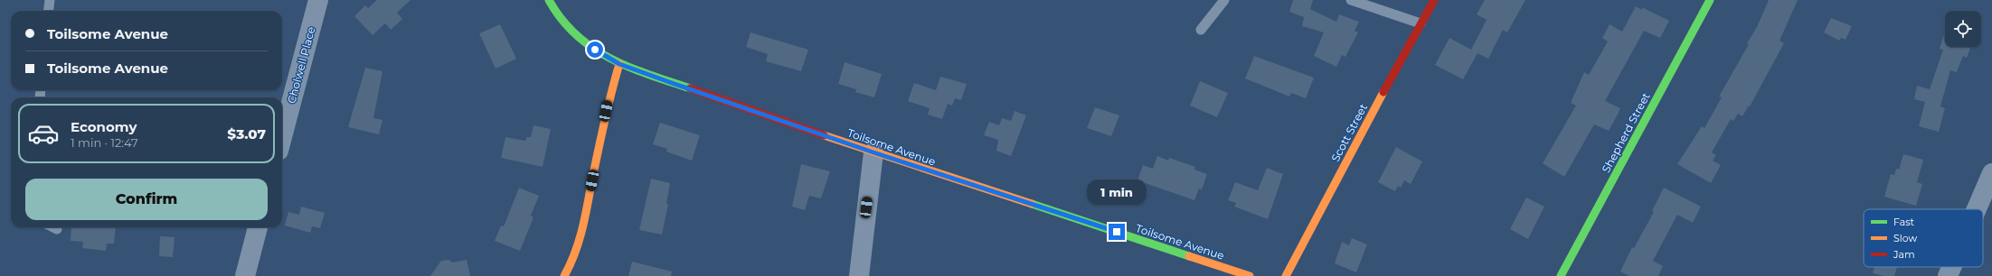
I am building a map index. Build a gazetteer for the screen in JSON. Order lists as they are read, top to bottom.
{
  "streets": {
    "street": [
      "Cholwell Place",
      "Scott Street",
      "Shepherd Street",
      "Toilsome Avenue"
    ]
  },
  "legend": ["Fast", "Slow", "Jam"],
  "page": {
    "banner": ["Toilsome Avenue", "Toilsome Avenue"],
    "list": [
      {
        "name": "Economy",
        "note": "1 min · 12:47",
        "value": "$3.07"
      }
    ],
    "buttons": "Confirm",
    "bubble": "1 min"
  }
}
